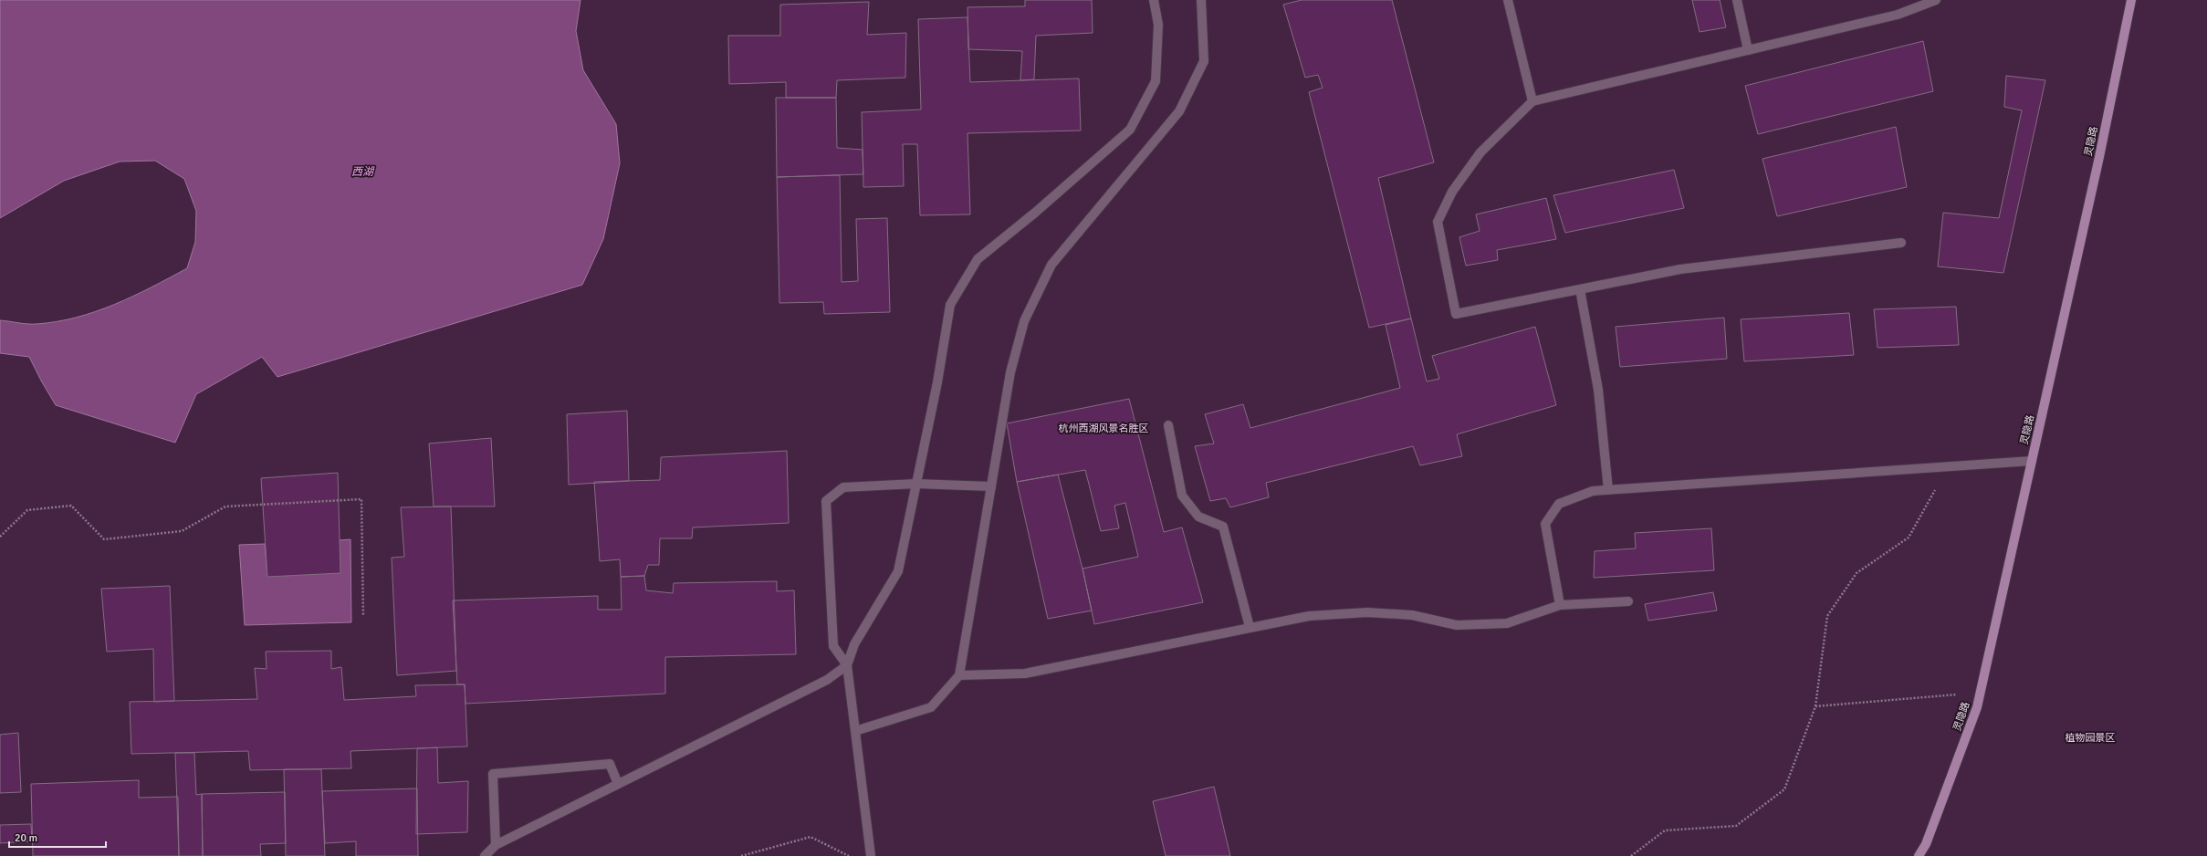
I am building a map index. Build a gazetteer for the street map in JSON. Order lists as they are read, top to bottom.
{
  "streets": {
    "main road": ["灵隐路"]
  },
  "water": ["西湖"],
  "parks": ["杭州西湖风景名胜区", "植物园景区"],
  "scale_bar": "20 m"
}
